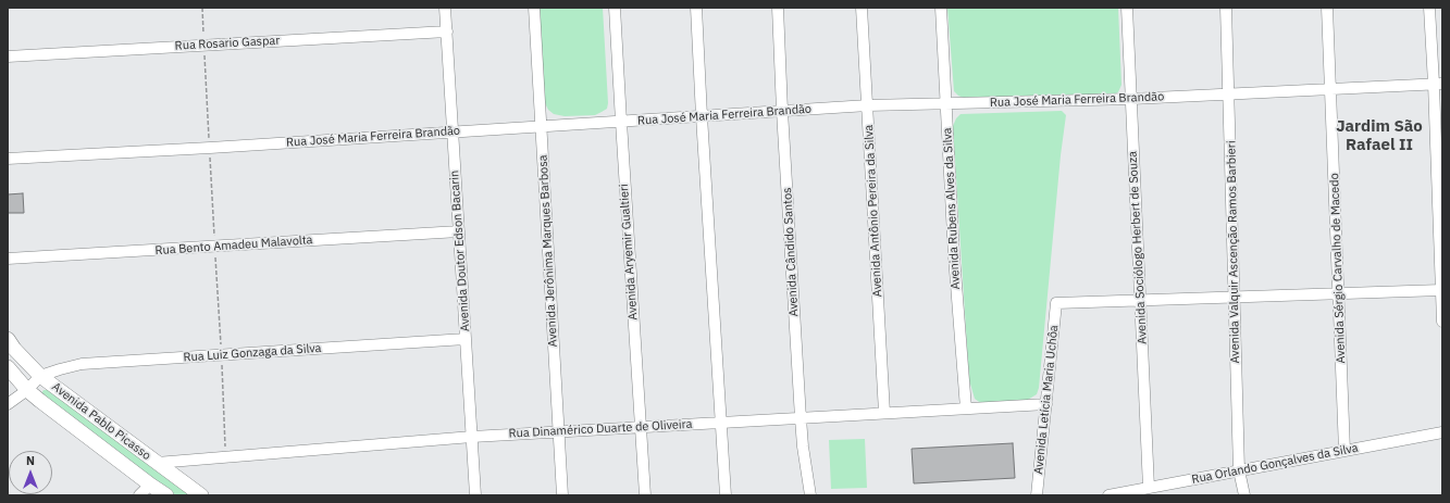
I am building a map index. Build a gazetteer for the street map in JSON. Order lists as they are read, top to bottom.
{
  "streets": {
    "main road": ["Avenida Pablo Picasso"],
    "street": [
      "Rua Rosario Gaspar",
      "Rua José Maria Ferreira Brandão",
      "Avenida Rubens Alves da Silva",
      "Avenida Antônio Pereira da Silva",
      "Rua Bento Amadeu Malavolta",
      "Avenida Sociólogo Herbert de Souza",
      "Avenida Doutor Edson Bacarin",
      "Avenida Jerônima Marques Barbosa",
      "Avenida Aryemir Gualtieri",
      "Avenida Cândido Santos",
      "Avenida Valquir Ascenção Ramos Barbieri",
      "Avenida Sérgio Carvalho de Macedo",
      "Rua Luiz Gonzaga da Silva",
      "Avenida Letícia Maria Uchôa",
      "Rua Dinamérico Duarte de Oliveira",
      "Rua Orlando Gonçalves da Silva"
    ]
  },
  "crossings": [
    ["Rua Rosario Gaspar", "Avenida Doutor Edson Bacarin"],
    ["Rua José Maria Ferreira Brandão", "Avenida Rubens Alves da Silva"],
    ["Rua José Maria Ferreira Brandão", "Avenida Antônio Pereira da Silva"],
    ["Rua José Maria Ferreira Brandão", "Avenida Sociólogo Herbert de Souza"],
    ["Rua José Maria Ferreira Brandão", "Avenida Doutor Edson Bacarin"],
    ["Rua José Maria Ferreira Brandão", "Avenida Jerônima Marques Barbosa"],
    ["Rua José Maria Ferreira Brandão", "Avenida Aryemir Gualtieri"],
    ["Rua José Maria Ferreira Brandão", "Avenida Cândido Santos"],
    ["Rua José Maria Ferreira Brandão", "Avenida Valquir Ascenção Ramos Barbieri"],
    ["Rua José Maria Ferreira Brandão", "Avenida Sérgio Carvalho de Macedo"],
    ["Avenida Rubens Alves da Silva", "Rua Dinamérico Duarte de Oliveira"],
    ["Avenida Antônio Pereira da Silva", "Rua Dinamérico Duarte de Oliveira"],
    ["Rua Bento Amadeu Malavolta", "Avenida Doutor Edson Bacarin"],
    ["Avenida Sociólogo Herbert de Souza", "Avenida Letícia Maria Uchôa"],
    ["Avenida Sociólogo Herbert de Souza", "Rua Orlando Gonçalves da Silva"],
    ["Avenida Doutor Edson Bacarin", "Rua Luiz Gonzaga da Silva"],
    ["Avenida Doutor Edson Bacarin", "Rua Dinamérico Duarte de Oliveira"],
    ["Avenida Jerônima Marques Barbosa", "Rua Dinamérico Duarte de Oliveira"],
    ["Avenida Aryemir Gualtieri", "Rua Dinamérico Duarte de Oliveira"],
    ["Avenida Cândido Santos", "Rua Dinamérico Duarte de Oliveira"],
    ["Avenida Valquir Ascenção Ramos Barbieri", "Rua Orlando Gonçalves da Silva"],
    ["Avenida Sérgio Carvalho de Macedo", "Rua Orlando Gonçalves da Silva"],
    ["Rua Luiz Gonzaga da Silva", "Avenida Pablo Picasso"],
    ["Avenida Letícia Maria Uchôa", "Rua Dinamérico Duarte de Oliveira"],
    ["Avenida Pablo Picasso", "Rua Dinamérico Duarte de Oliveira"]
  ],
  "districts": ["Jardim São Rafael II"],
  "north": "top"
}
